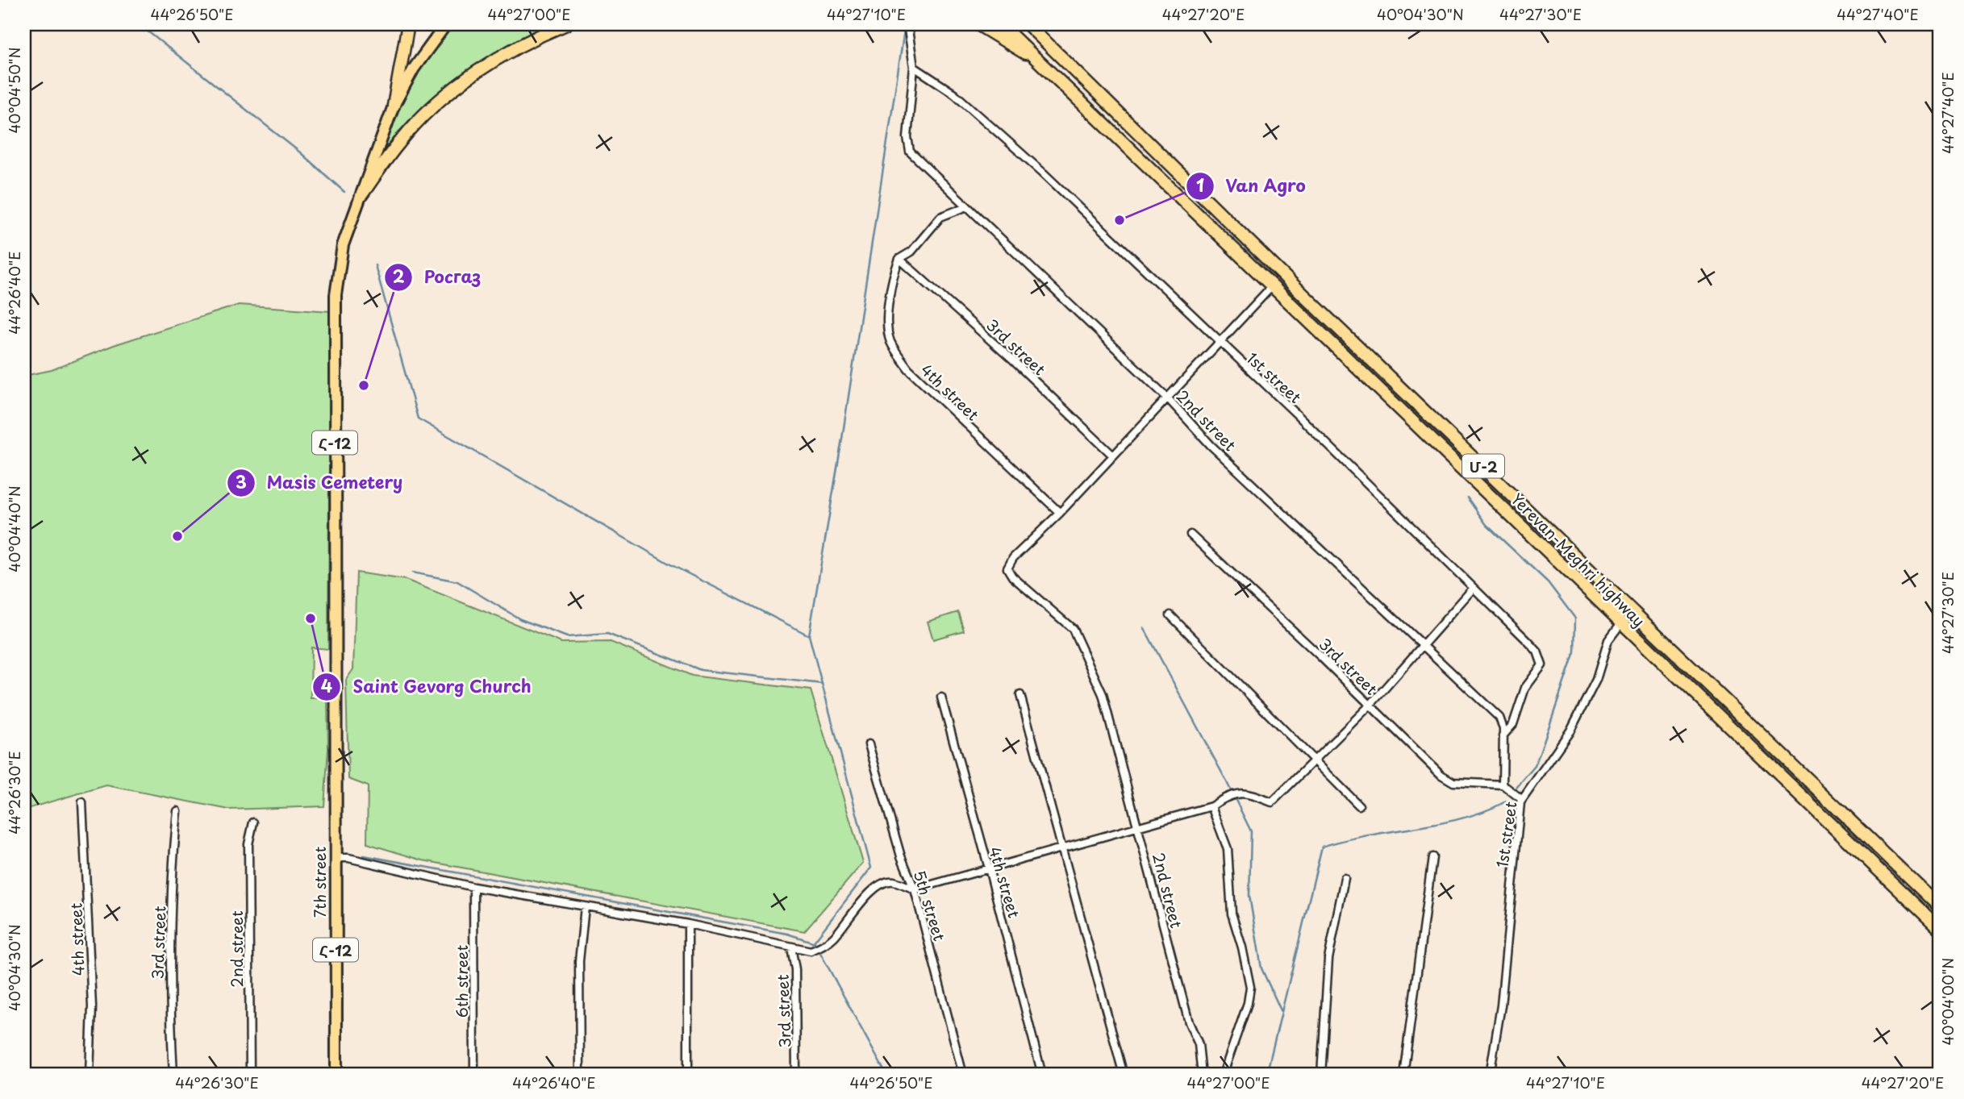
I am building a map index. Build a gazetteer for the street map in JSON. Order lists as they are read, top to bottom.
{
  "streets": {
    "highway": ["Մ-2", "Yerevan-Meghri highway"],
    "main road": ["Հ-12", "7th street"],
    "street": [
      "3rd street",
      "1st street",
      "4th street",
      "2nd street",
      "5th street",
      "6th street"
    ]
  },
  "crossings": [
    ["3rd street", "4th street"],
    ["3rd street", "2nd street"],
    ["1st street", "2nd street"],
    ["1st street", "Yerevan-Meghri highway"],
    ["4th street", "2nd street"],
    ["Հ-12", "7th street"]
  ],
  "places": [
    "Van Agro",
    "Росгаз",
    "Masis Cemetery",
    "Saint Gevorg Church"
  ],
  "coordinates": [
    "44°26'50\"E",
    "44°27'00\"E",
    "44°27'10\"E",
    "44°27'20\"E",
    "40°04'30\"N",
    "44°27'30\"E",
    "44°27'40\"E",
    "40°04'50\"N",
    "44°26'40\"E",
    "40°04'40\"N",
    "44°26'30\"E",
    "40°04'00\"N"
  ]
}
